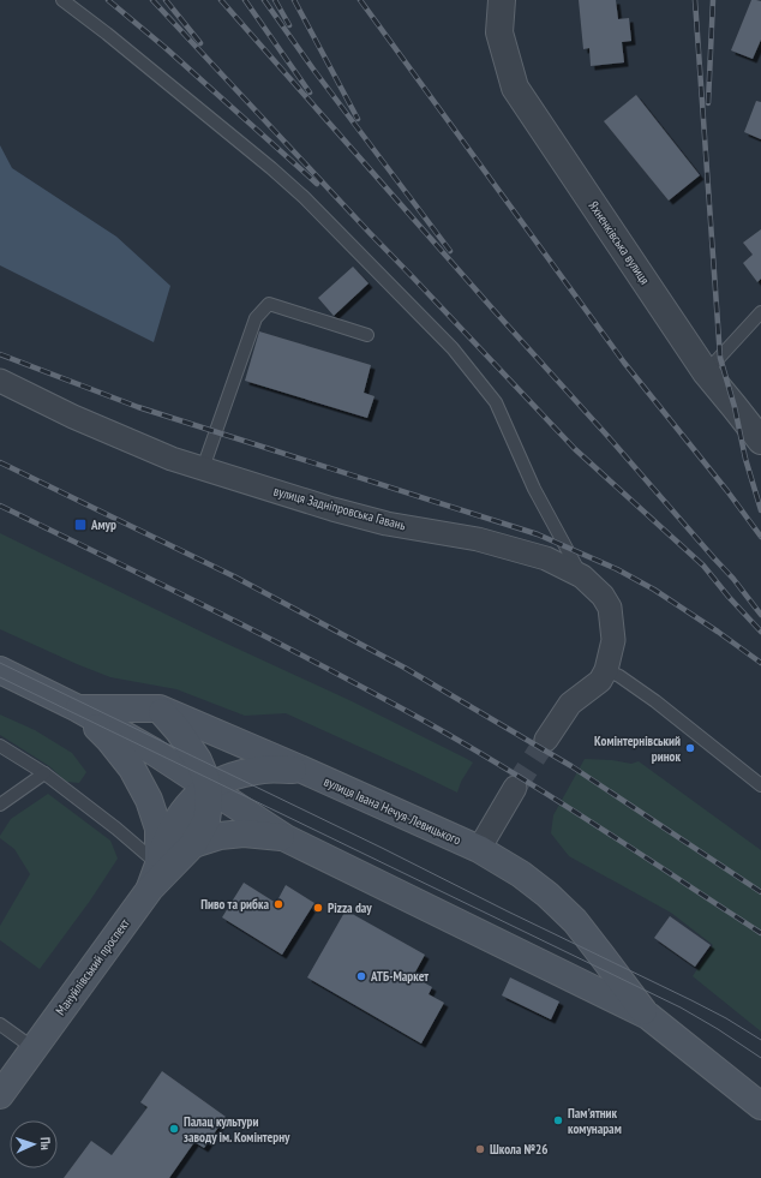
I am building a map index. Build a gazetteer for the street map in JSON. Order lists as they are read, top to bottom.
{
  "streets": {
    "main road": ["вулиця Івана Нечуя-Левицького", "Мануйлівський проспект"],
    "street": ["Яхненківська вулиця", "вулиця Задніпровська Гавань"]
  },
  "places": {
    "transit": ["Амур"],
    "other": [
      "Комінтернівський ринок",
      "Пиво та рибка",
      "Pizza day",
      "АТБ-Маркет",
      "Пам'ятник комунарам",
      "Палац культури заводу ім. Комінтерну",
      "Школа №26"
    ]
  },
  "north": "right"
}
